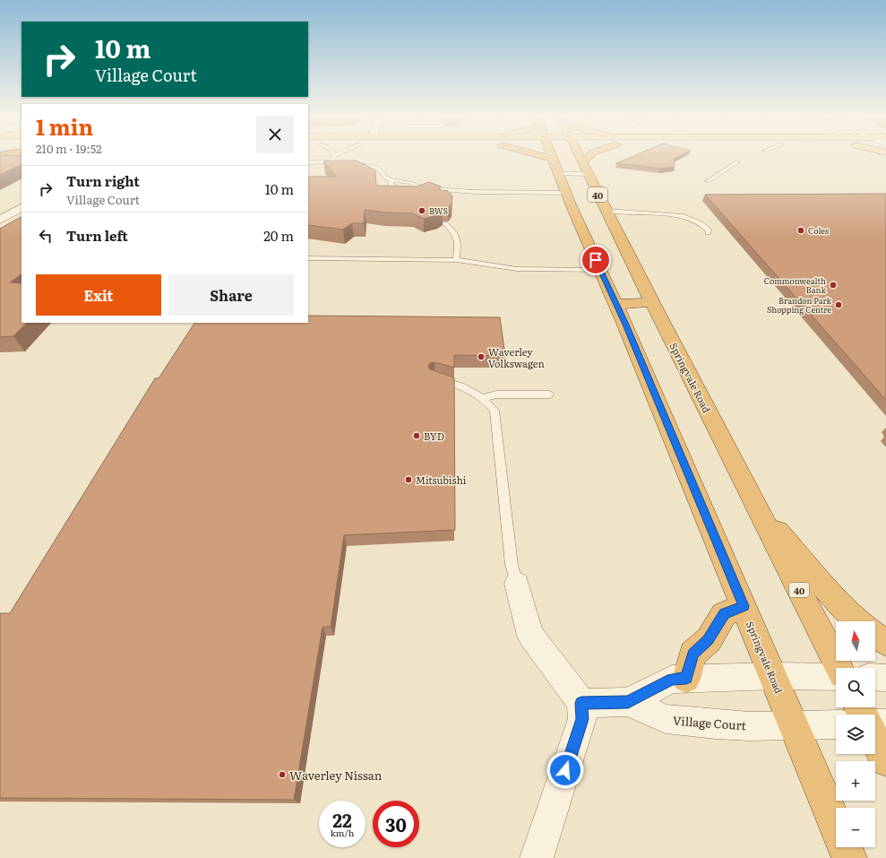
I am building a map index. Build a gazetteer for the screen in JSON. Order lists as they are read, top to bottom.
{
  "streets": {
    "highway": ["40", "Springvale Road"],
    "street": ["Village Court"]
  },
  "crossings": [
    ["Springvale Road", "Village Court"]
  ],
  "places": [
    "BWS",
    "Coles",
    "Commonwealth Bank",
    "Brandon Park Shopping Centre",
    "Waverley Volkswagen",
    "BYD",
    "Mitsubishi",
    "Waverley Nissan"
  ],
  "north": "top",
  "page": {
    "turn": ["10 m", "Village Court"],
    "heading": ["1 min", "210 m · 19:52"],
    "list": [
      {
        "name": "Turn right",
        "note": "Village Court",
        "value": "10 m"
      },
      {
        "name": "Turn left",
        "value": "20 m"
      }
    ],
    "buttons": ["Exit", "Share"],
    "map_buttons": ["+", "−"],
    "speed": "22 km/h",
    "limit": "30"
  }
}
